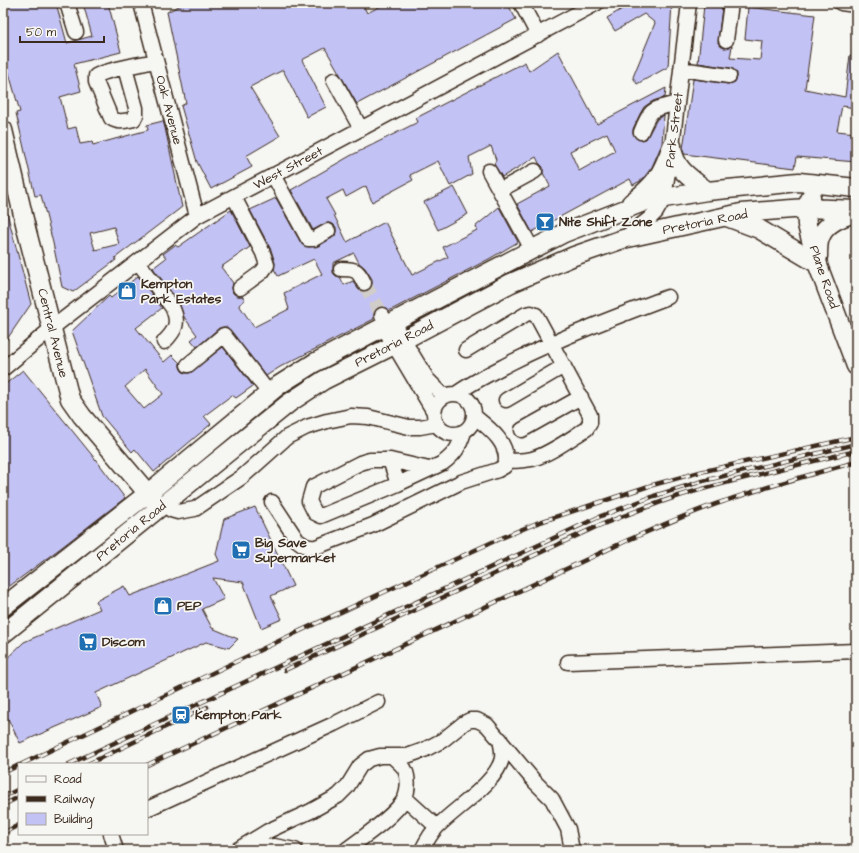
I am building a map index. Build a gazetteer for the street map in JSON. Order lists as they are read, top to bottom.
{
  "streets": {
    "main road": ["Pretoria Road", "Plane Road", "Central Avenue"],
    "street": ["Oak Avenue", "Park Street", "West Street"]
  },
  "crossings": [
    ["Oak Avenue", "West Street"],
    ["Park Street", "Pretoria Road"],
    ["West Street", "Central Avenue"],
    ["Pretoria Road", "Plane Road"],
    ["Pretoria Road", "Central Avenue"]
  ],
  "places": {
    "bar": ["Nite Shift Zone"],
    "shop": ["Kempton Park Estates", "PEP"],
    "supermarket": ["Big Save Supermarket", "Discom"],
    "station": ["Kempton Park"]
  },
  "legend": ["Road", "Railway", "Building"],
  "scale_bar": "50 m"
}
